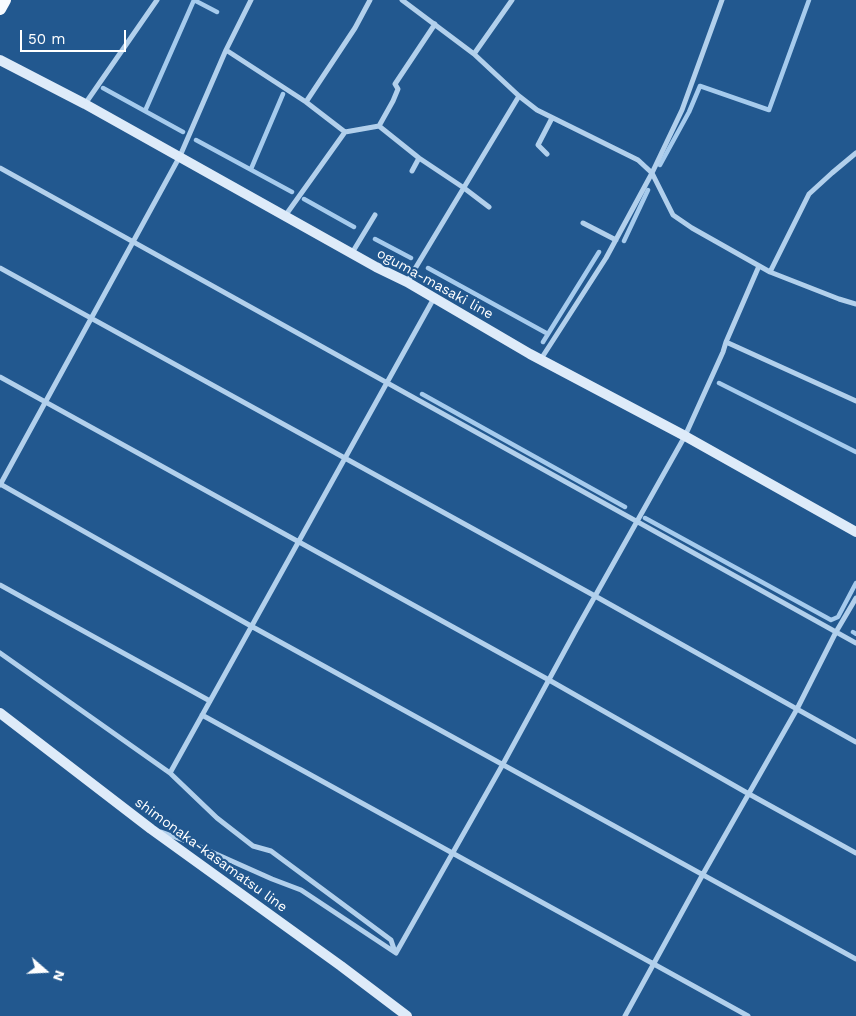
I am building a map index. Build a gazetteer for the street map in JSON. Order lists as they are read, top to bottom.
{
  "streets": {
    "main road": ["oguma-masaki line", "shimonaka-kasamatsu line"]
  },
  "scale_bar": "50 m",
  "north": "right"
}
